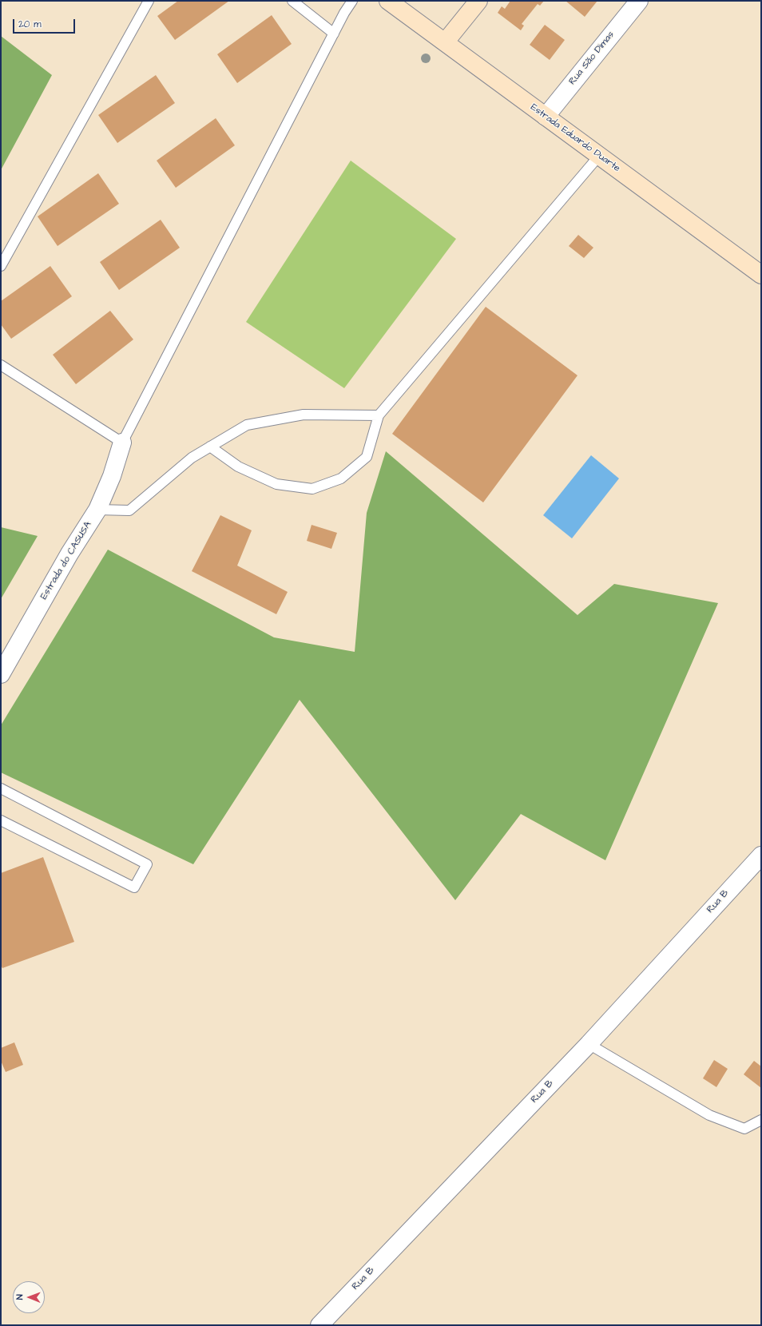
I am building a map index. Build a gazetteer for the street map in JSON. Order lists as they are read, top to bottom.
{
  "streets": {
    "street": [
      "Rua São Dimas",
      "Estrada Eduardo Duarte",
      "Estrada do CASUSA",
      "Rua B"
    ]
  },
  "crossings": [
    ["Rua São Dimas", "Estrada Eduardo Duarte"]
  ],
  "scale_bar": "20 m",
  "north": "left"
}
